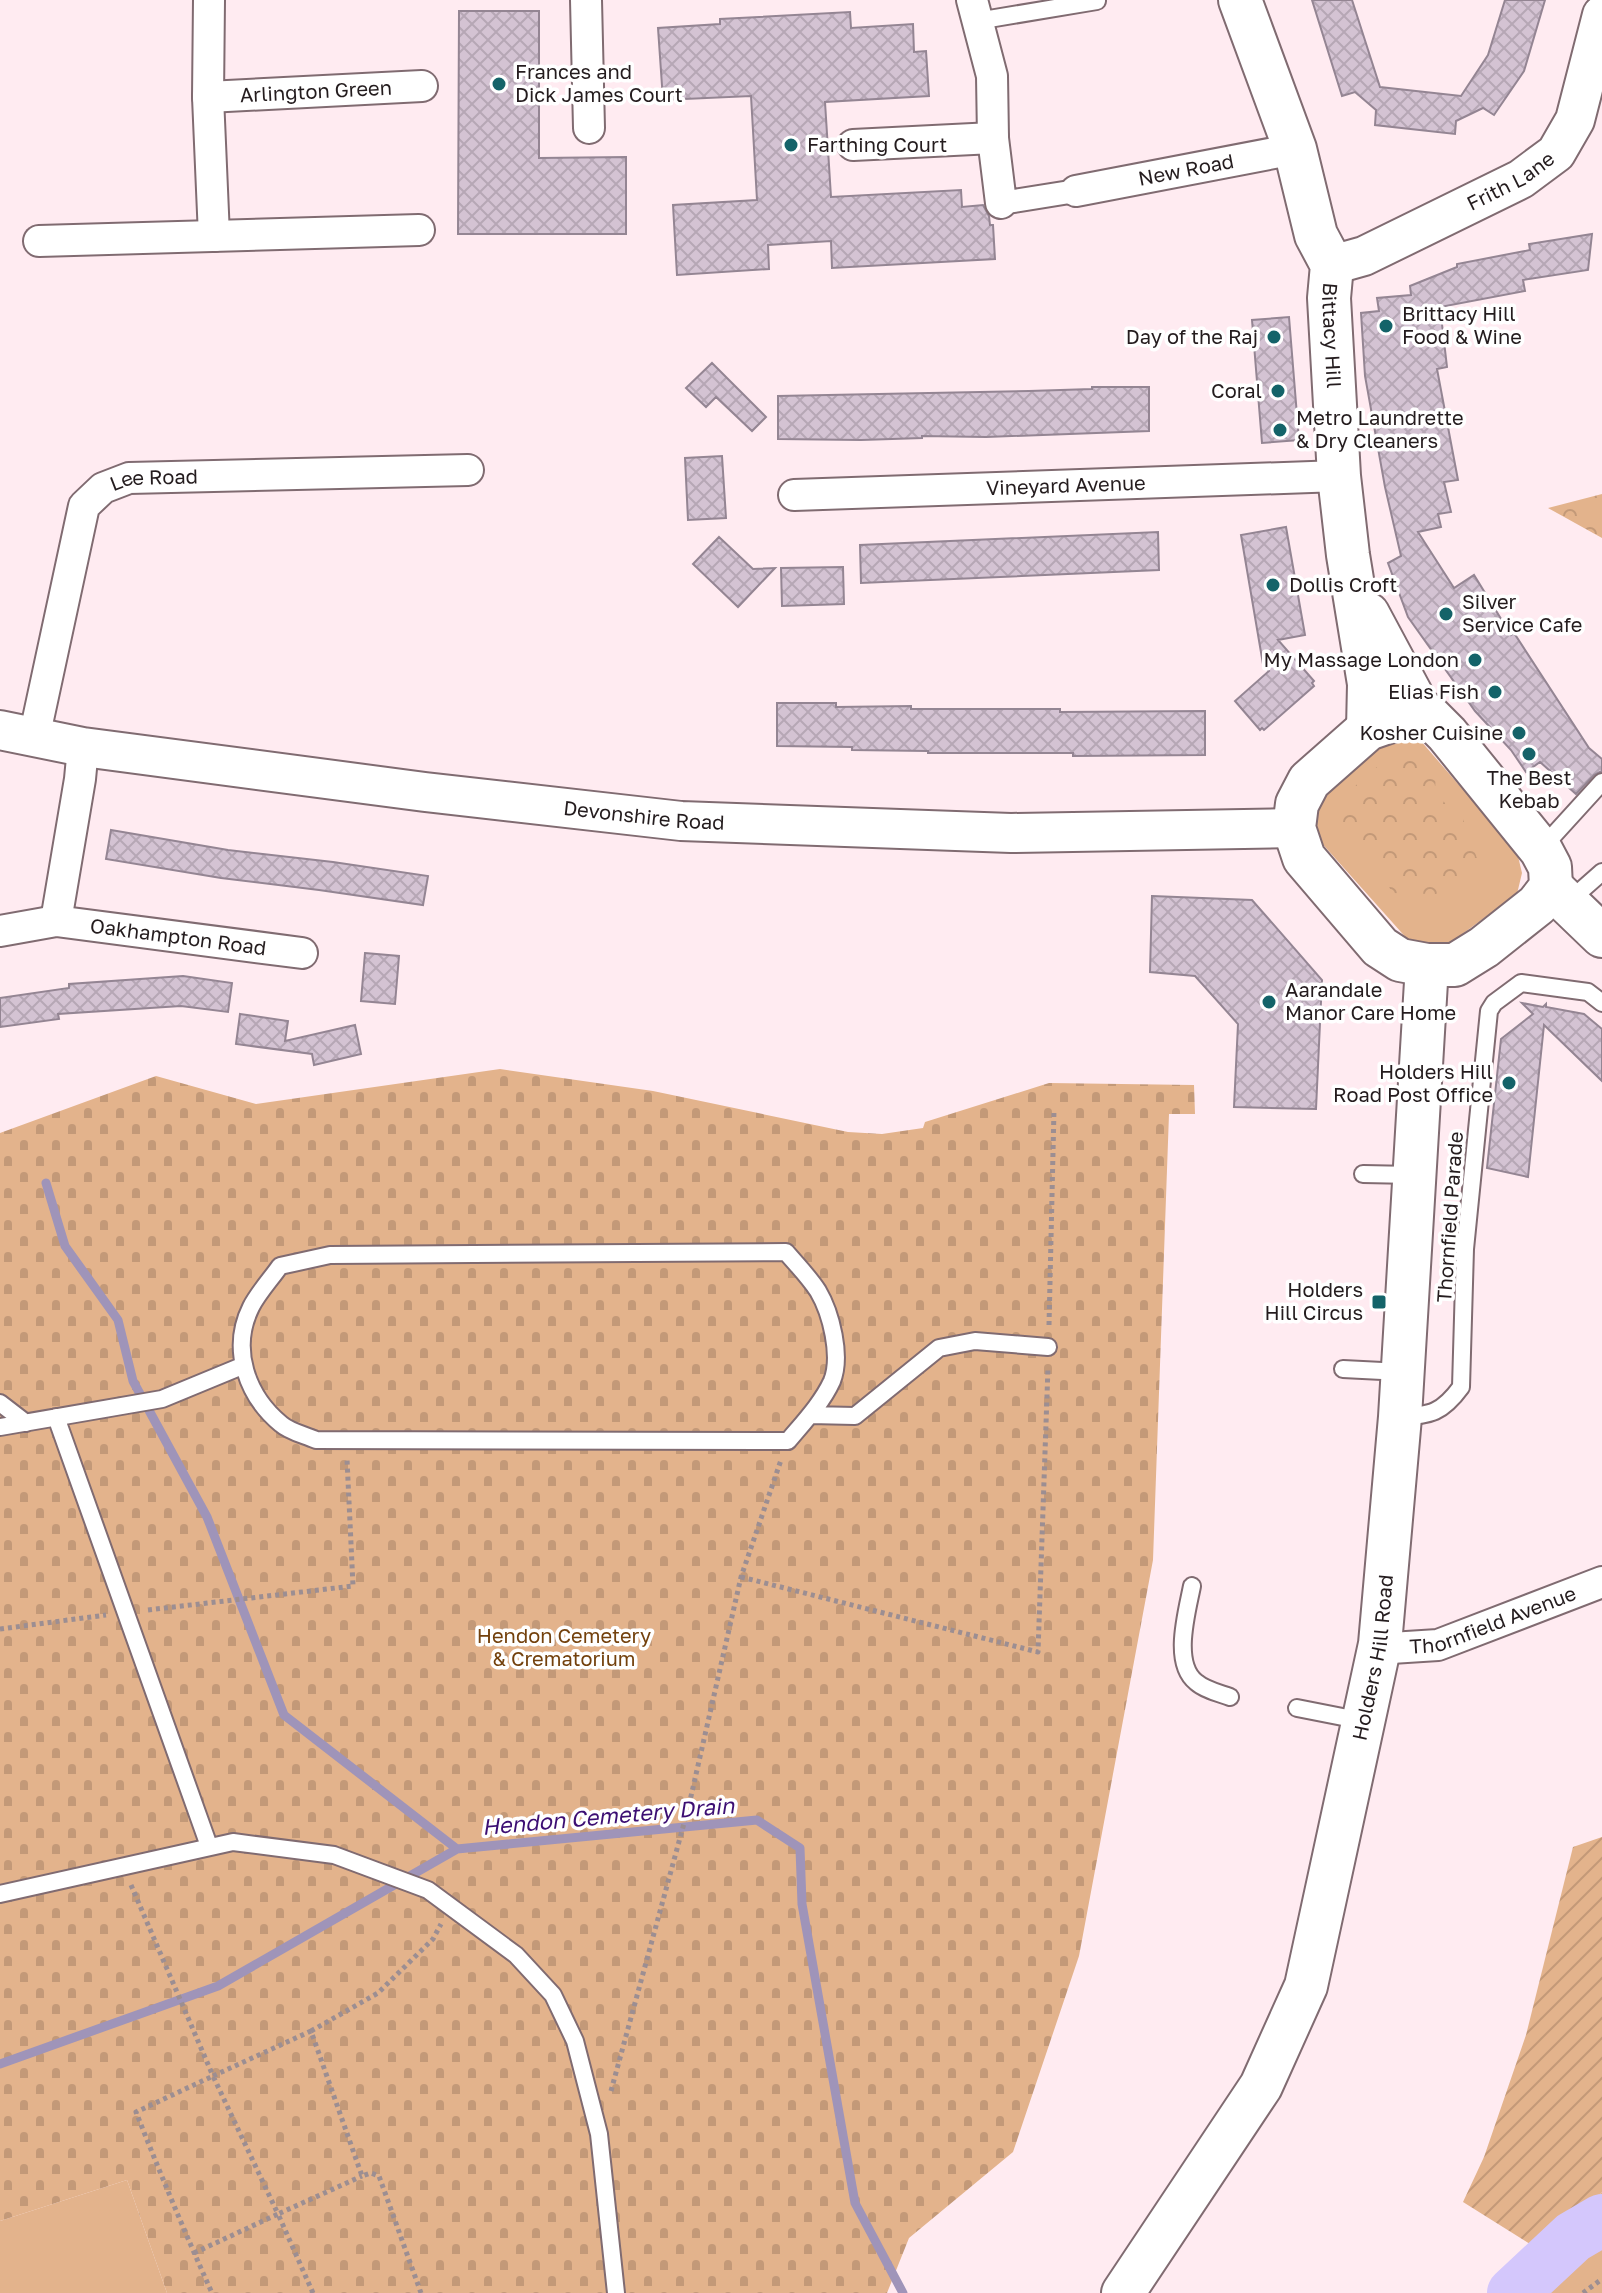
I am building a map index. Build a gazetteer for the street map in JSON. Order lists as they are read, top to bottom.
{
  "streets": {
    "main road": ["Bittacy Hill", "Holders Hill Road"],
    "street": [
      "Arlington Green",
      "New Road",
      "Frith Lane",
      "Lee Road",
      "Vineyard Avenue",
      "Devonshire Road",
      "Oakhampton Road",
      "Thornfield Avenue"
    ],
    "lane": ["Thornfield Parade"]
  },
  "crossings": [
    ["New Road", "Bittacy Hill"],
    ["Frith Lane", "Bittacy Hill"],
    ["Bittacy Hill", "Vineyard Avenue"],
    ["Bittacy Hill", "Devonshire Road"],
    ["Bittacy Hill", "Holders Hill Road"],
    ["Lee Road", "Devonshire Road"],
    ["Devonshire Road", "Holders Hill Road"],
    ["Thornfield Parade", "Holders Hill Road"],
    ["Thornfield Avenue", "Holders Hill Road"]
  ],
  "water": ["Hendon Cemetery Drain"],
  "parks": ["Hendon Cemetery & Crematorium"],
  "places": {
    "other": [
      "Frances and Dick James Court",
      "Farthing Court",
      "Brittacy Hill Food & Wine",
      "Day of the Raj",
      "Coral",
      "Metro Laundrette & Dry Cleaners",
      "Dollis Croft",
      "Silver Service Cafe",
      "My Massage London",
      "Elias Fish",
      "Kosher Cuisine",
      "The Best Kebab",
      "Aarandale Manor Care Home",
      "Holders Hill Road Post Office"
    ],
    "transit": ["Holders Hill Circus"]
  }
}
